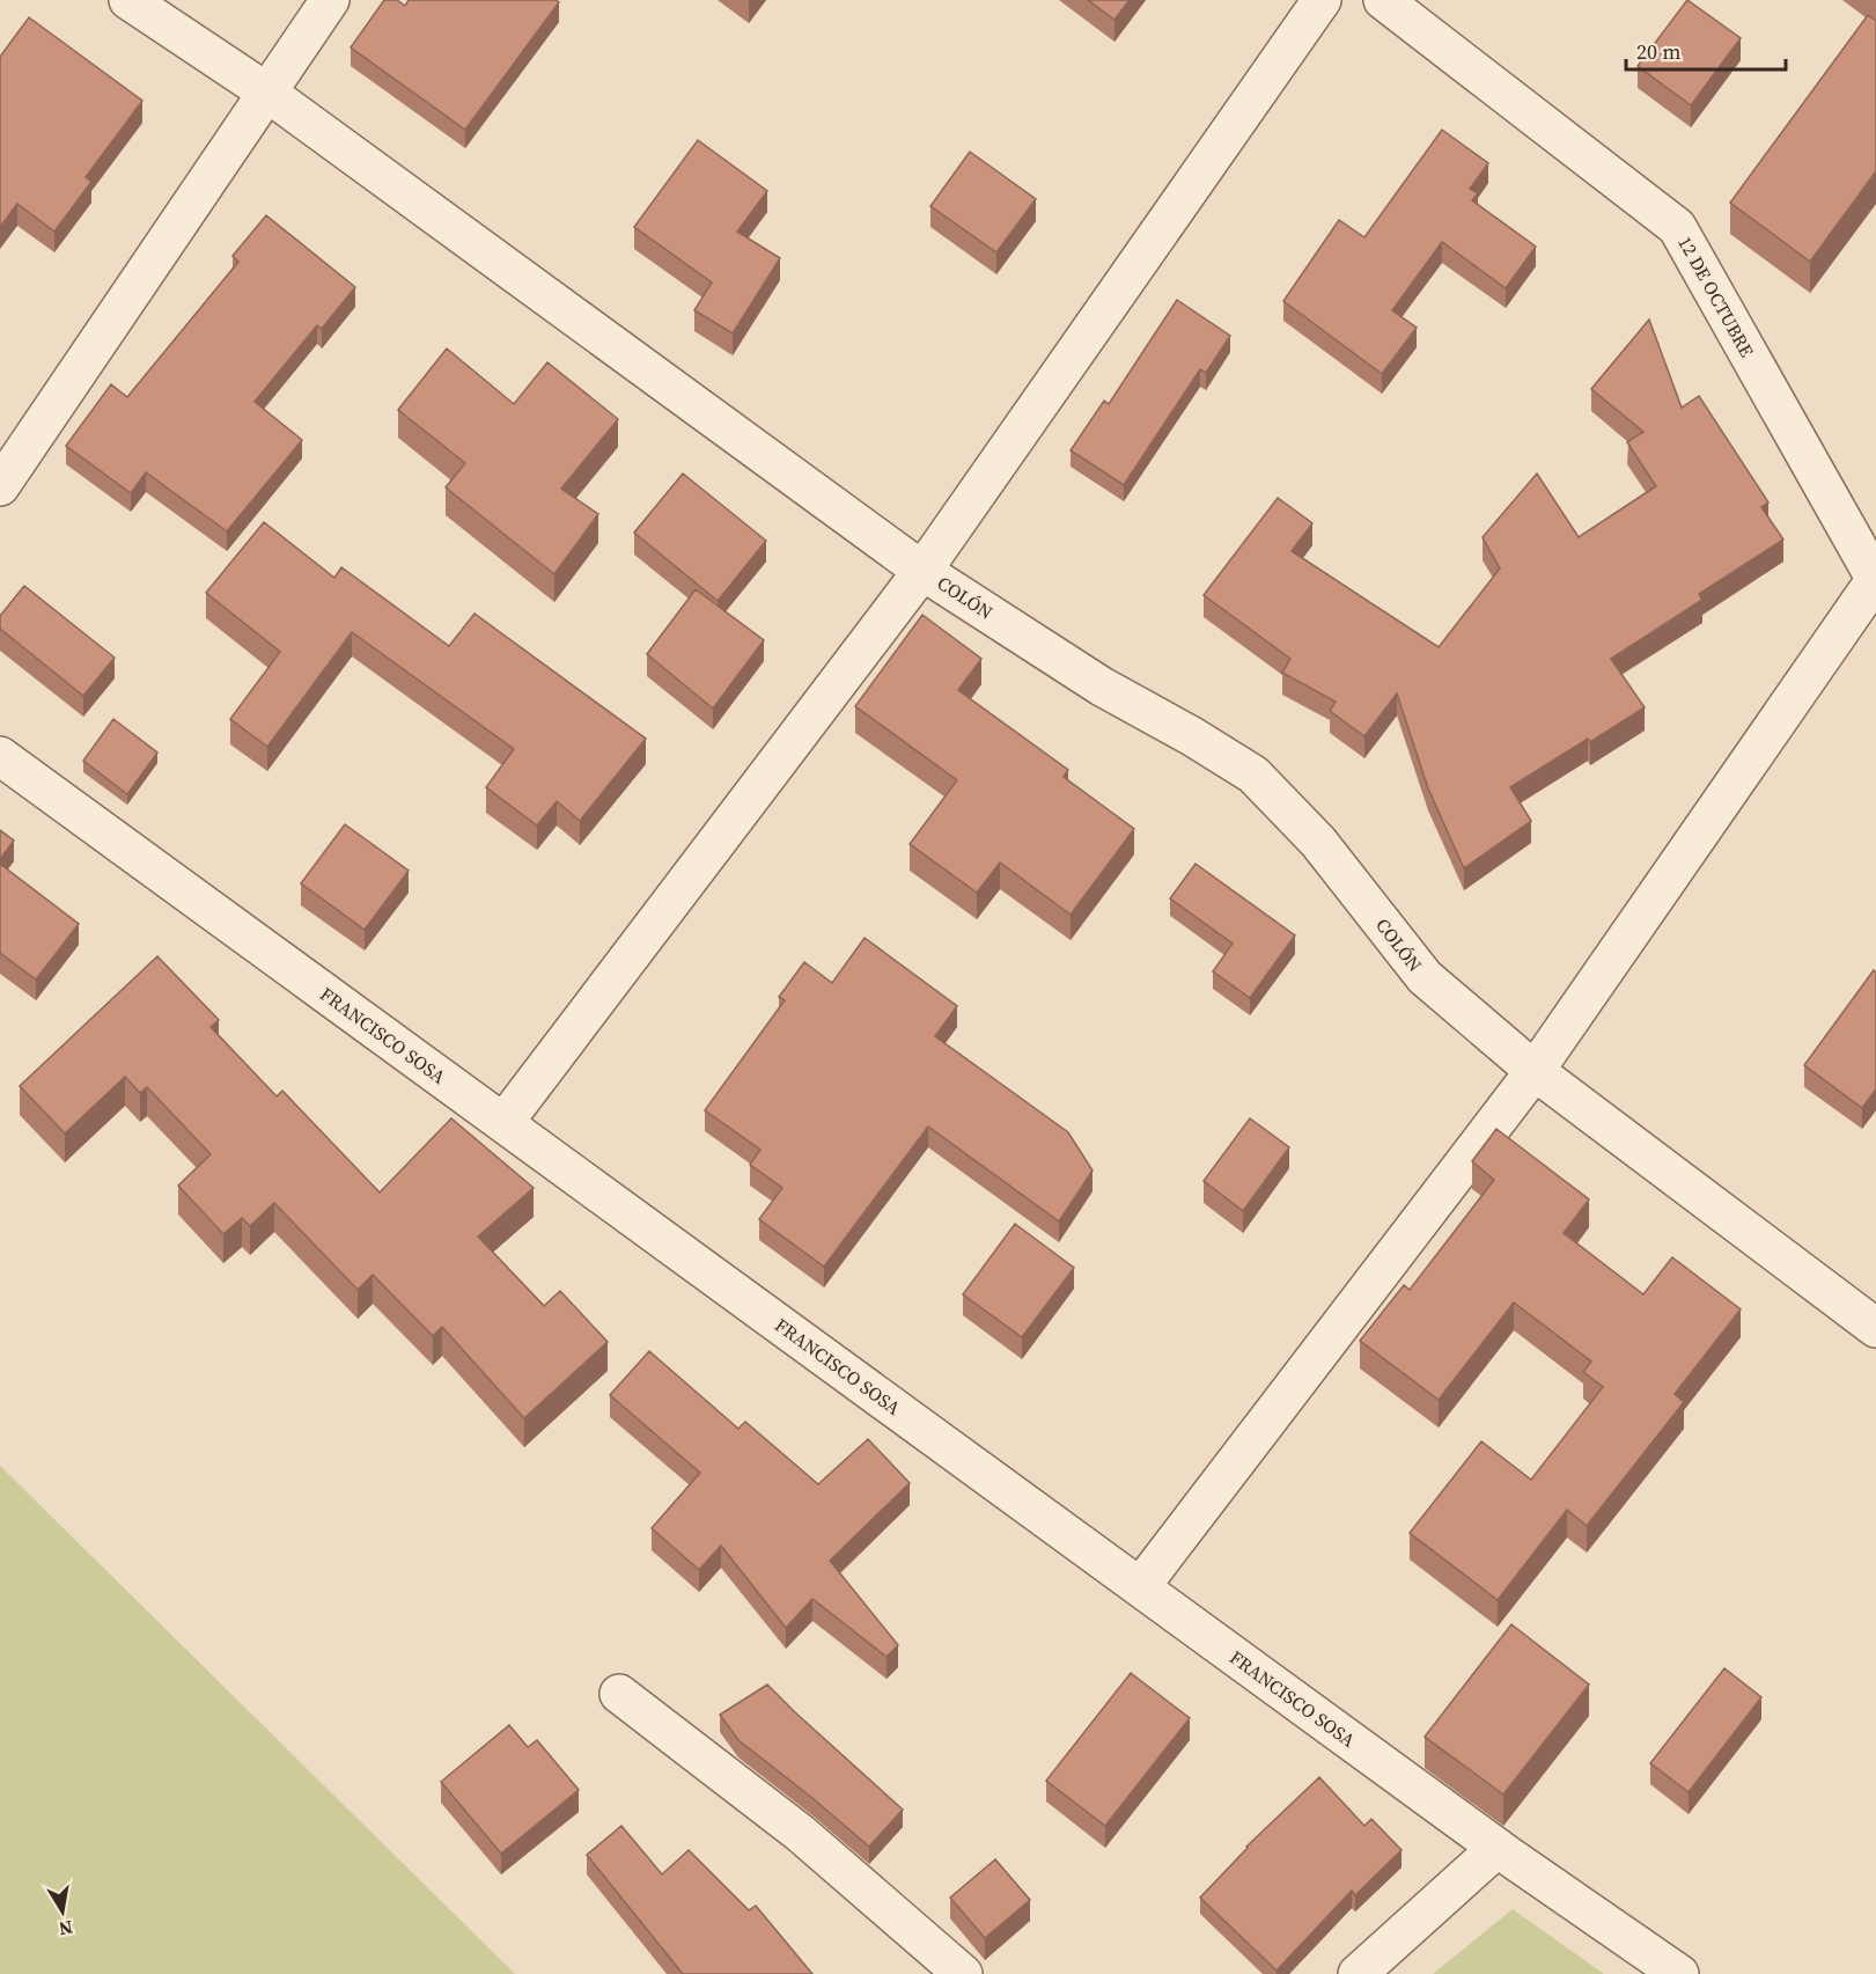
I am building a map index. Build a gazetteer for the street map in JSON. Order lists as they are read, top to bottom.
{
  "streets": {
    "street": ["12 DE OCTUBRE", "COLÓN", "FRANCISCO SOSA"]
  },
  "scale_bar": "20 m",
  "north": "bottom"
}
